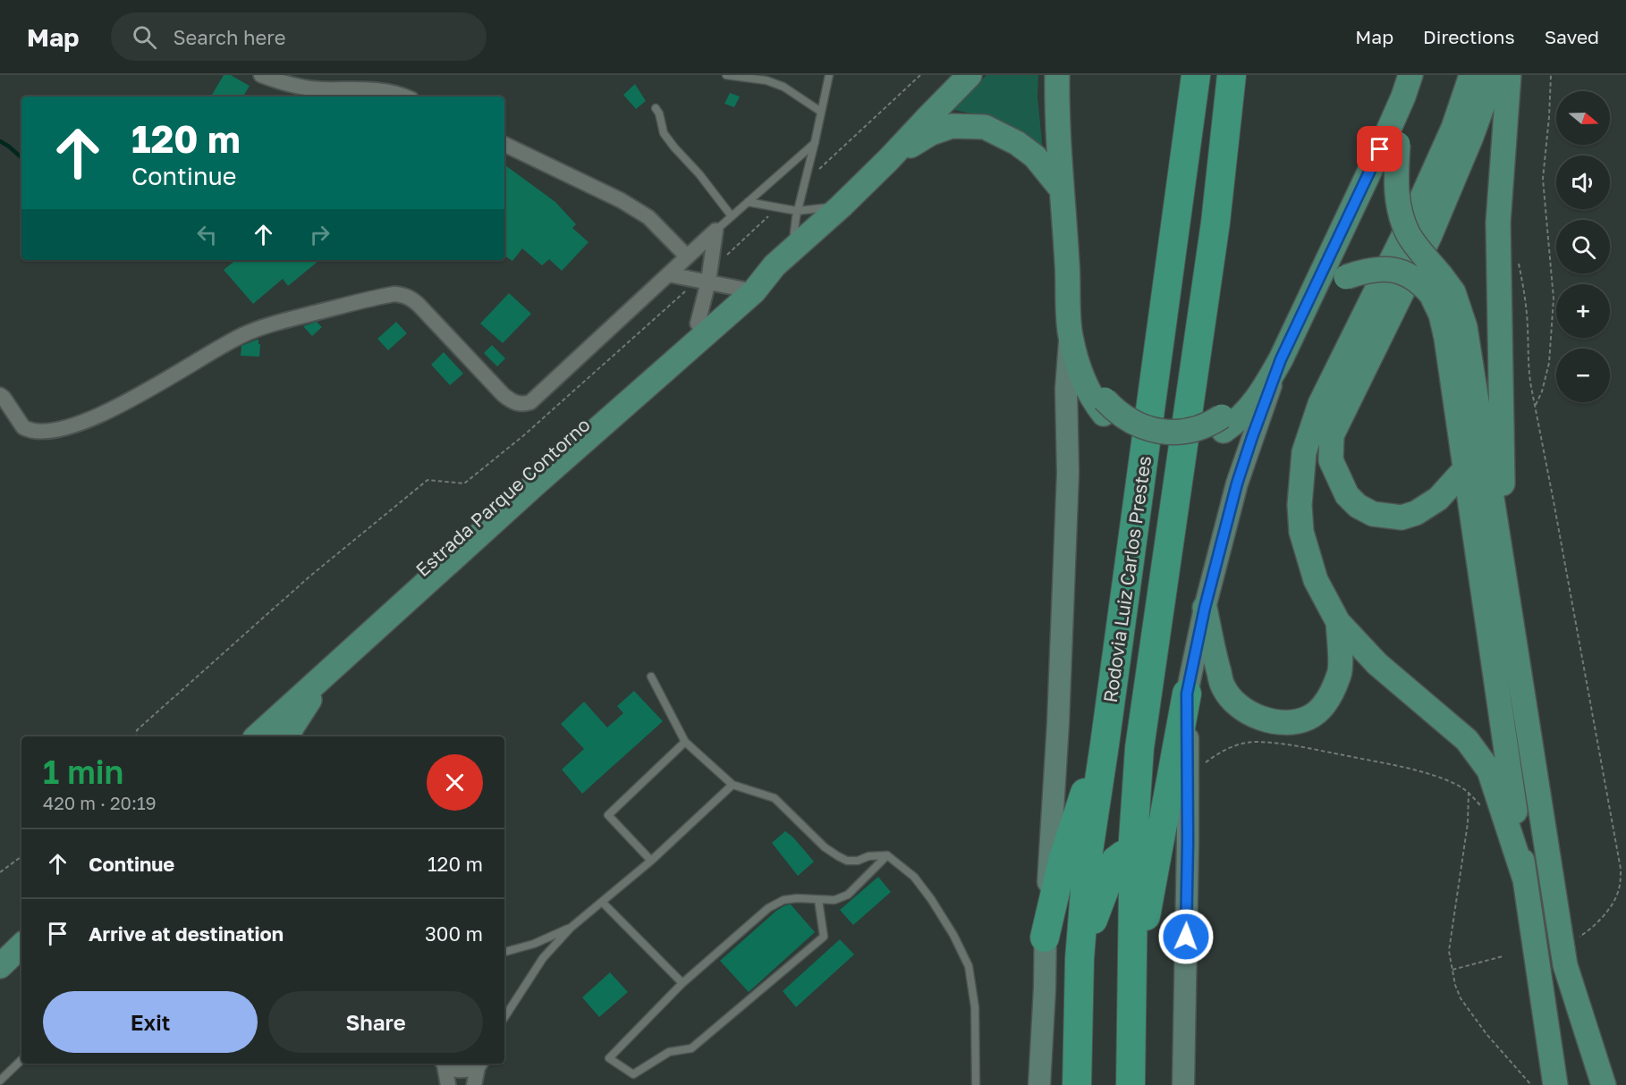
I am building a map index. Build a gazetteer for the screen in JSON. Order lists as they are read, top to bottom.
{
  "streets": {
    "highway": ["Rodovia Luiz Carlos Prestes"],
    "main road": ["Estrada Parque Contorno"]
  },
  "north": "right",
  "page": {
    "header": "Map",
    "search": "Search here",
    "nav": ["Map", "Directions", "Saved"],
    "map_buttons": ["+", "−"],
    "turn": ["120 m", "Continue"],
    "heading": ["1 min", "420 m · 20:19"],
    "list": [
      {
        "name": "Continue",
        "value": "120 m"
      },
      {
        "name": "Arrive at destination",
        "value": "300 m"
      }
    ],
    "buttons": ["Exit", "Share"]
  }
}
